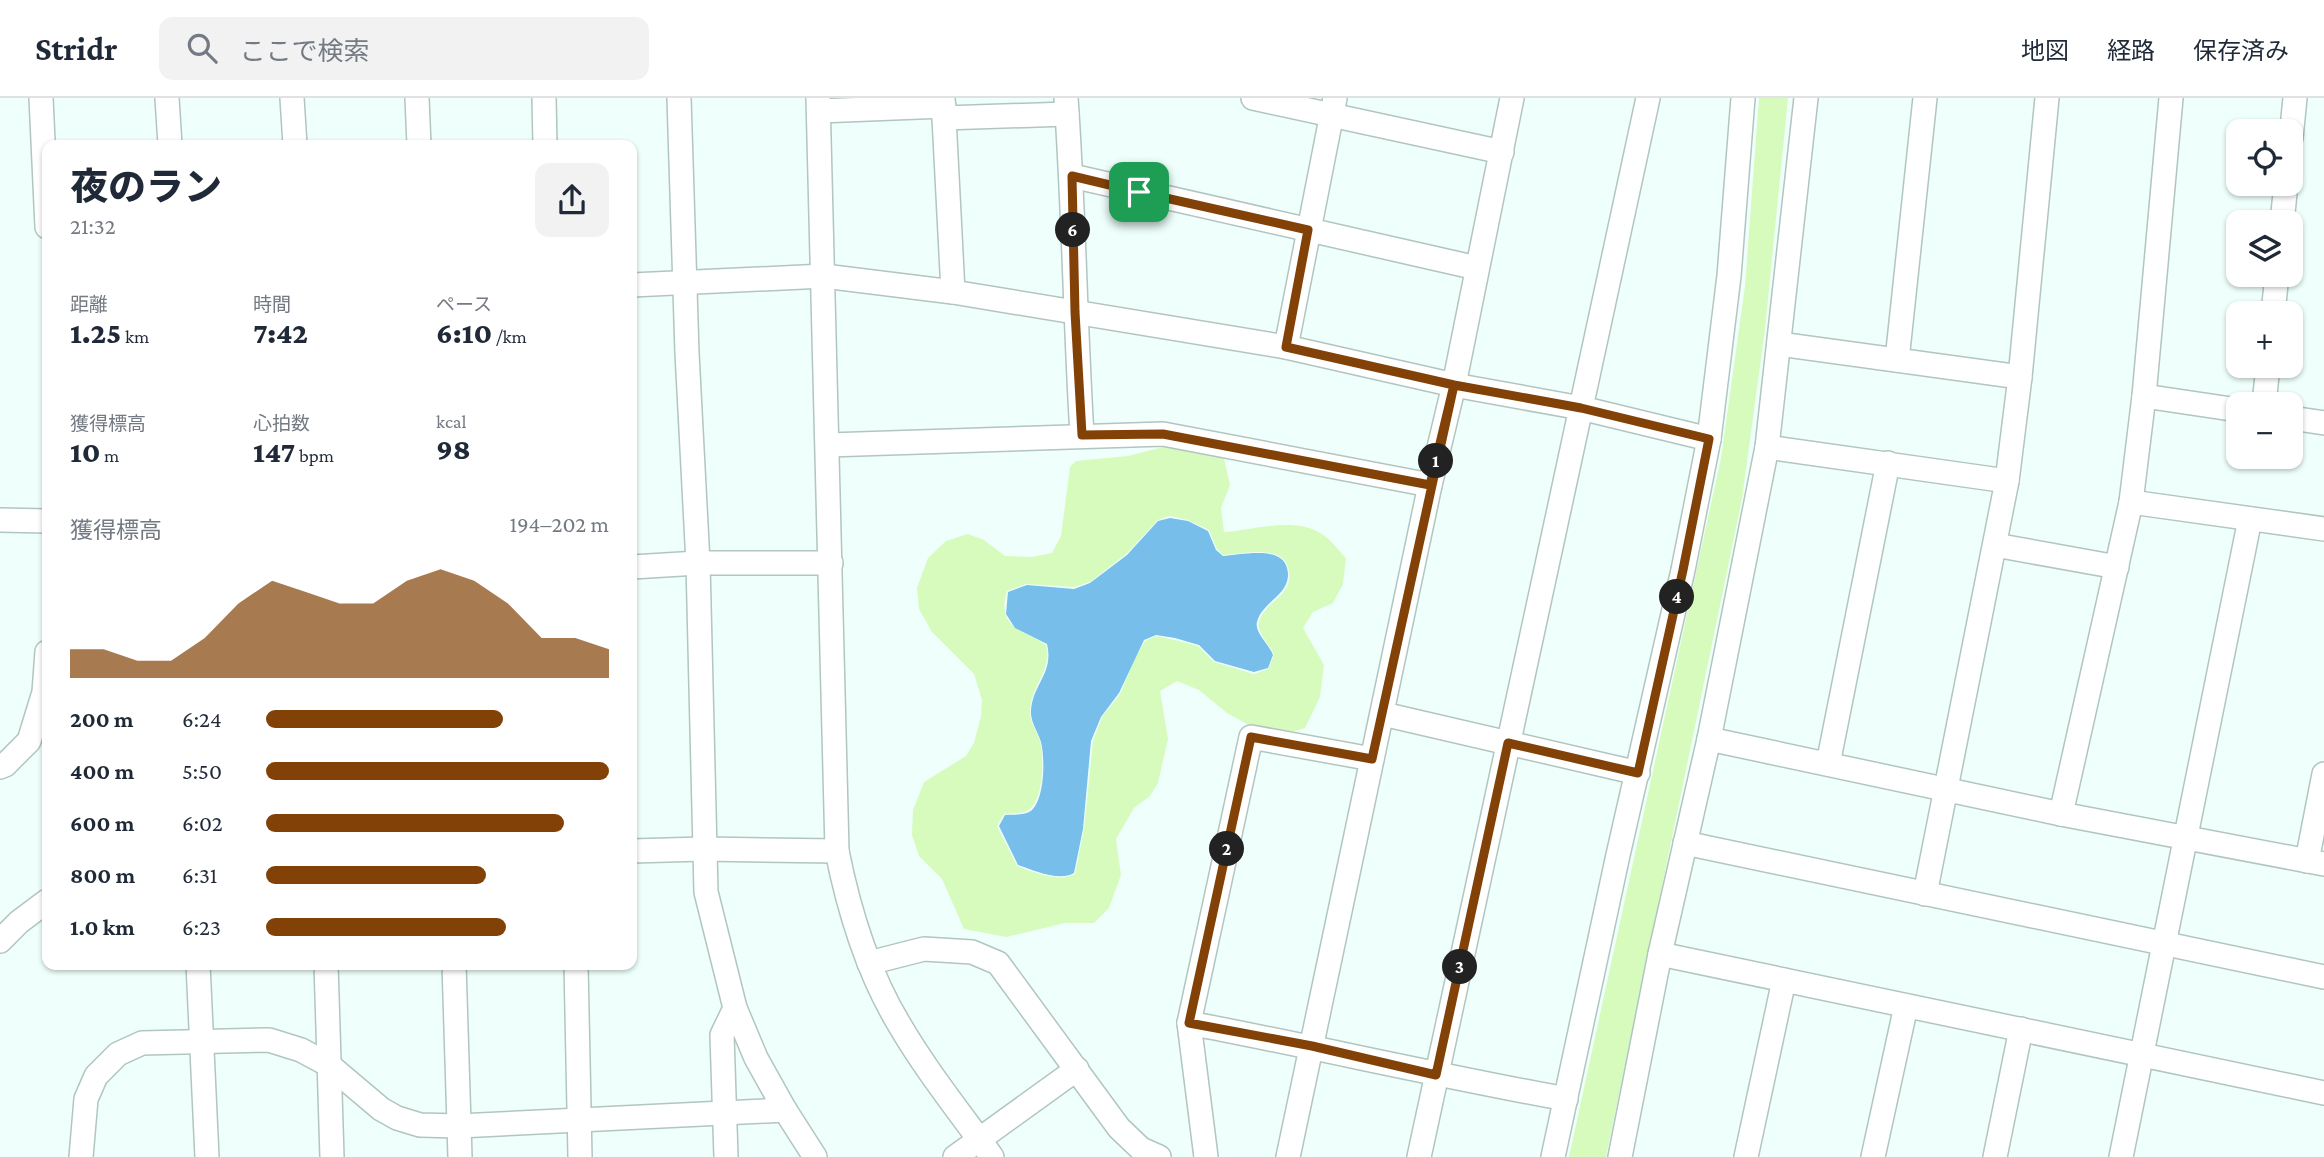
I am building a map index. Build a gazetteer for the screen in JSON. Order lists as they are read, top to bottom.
{
  "page": {
    "header": "Stridr",
    "search": "ここで検索",
    "nav": ["地図", "経路", "保存済み"],
    "map_buttons": ["+", "−"],
    "heading": ["夜のラン", "21:32"],
    "pins": [
      "6",
      "1",
      "4",
      "2",
      "3"
    ],
    "stats": [
      ["距離", "1.25 km"],
      ["時間", "7:42"],
      ["ペース", "6:10 /km"],
      ["獲得標高", "10 m"],
      ["心拍数", "147 bpm"],
      ["kcal", "98"]
    ],
    "chart": ["獲得標高", "194–202 m"],
    "list": [
      {
        "name": "200 m",
        "note": "6:24"
      },
      {
        "name": "400 m",
        "note": "5:50"
      },
      {
        "name": "600 m",
        "note": "6:02"
      },
      {
        "name": "800 m",
        "note": "6:31"
      },
      {
        "name": "1.0 km",
        "note": "6:23"
      }
    ]
  }
}
